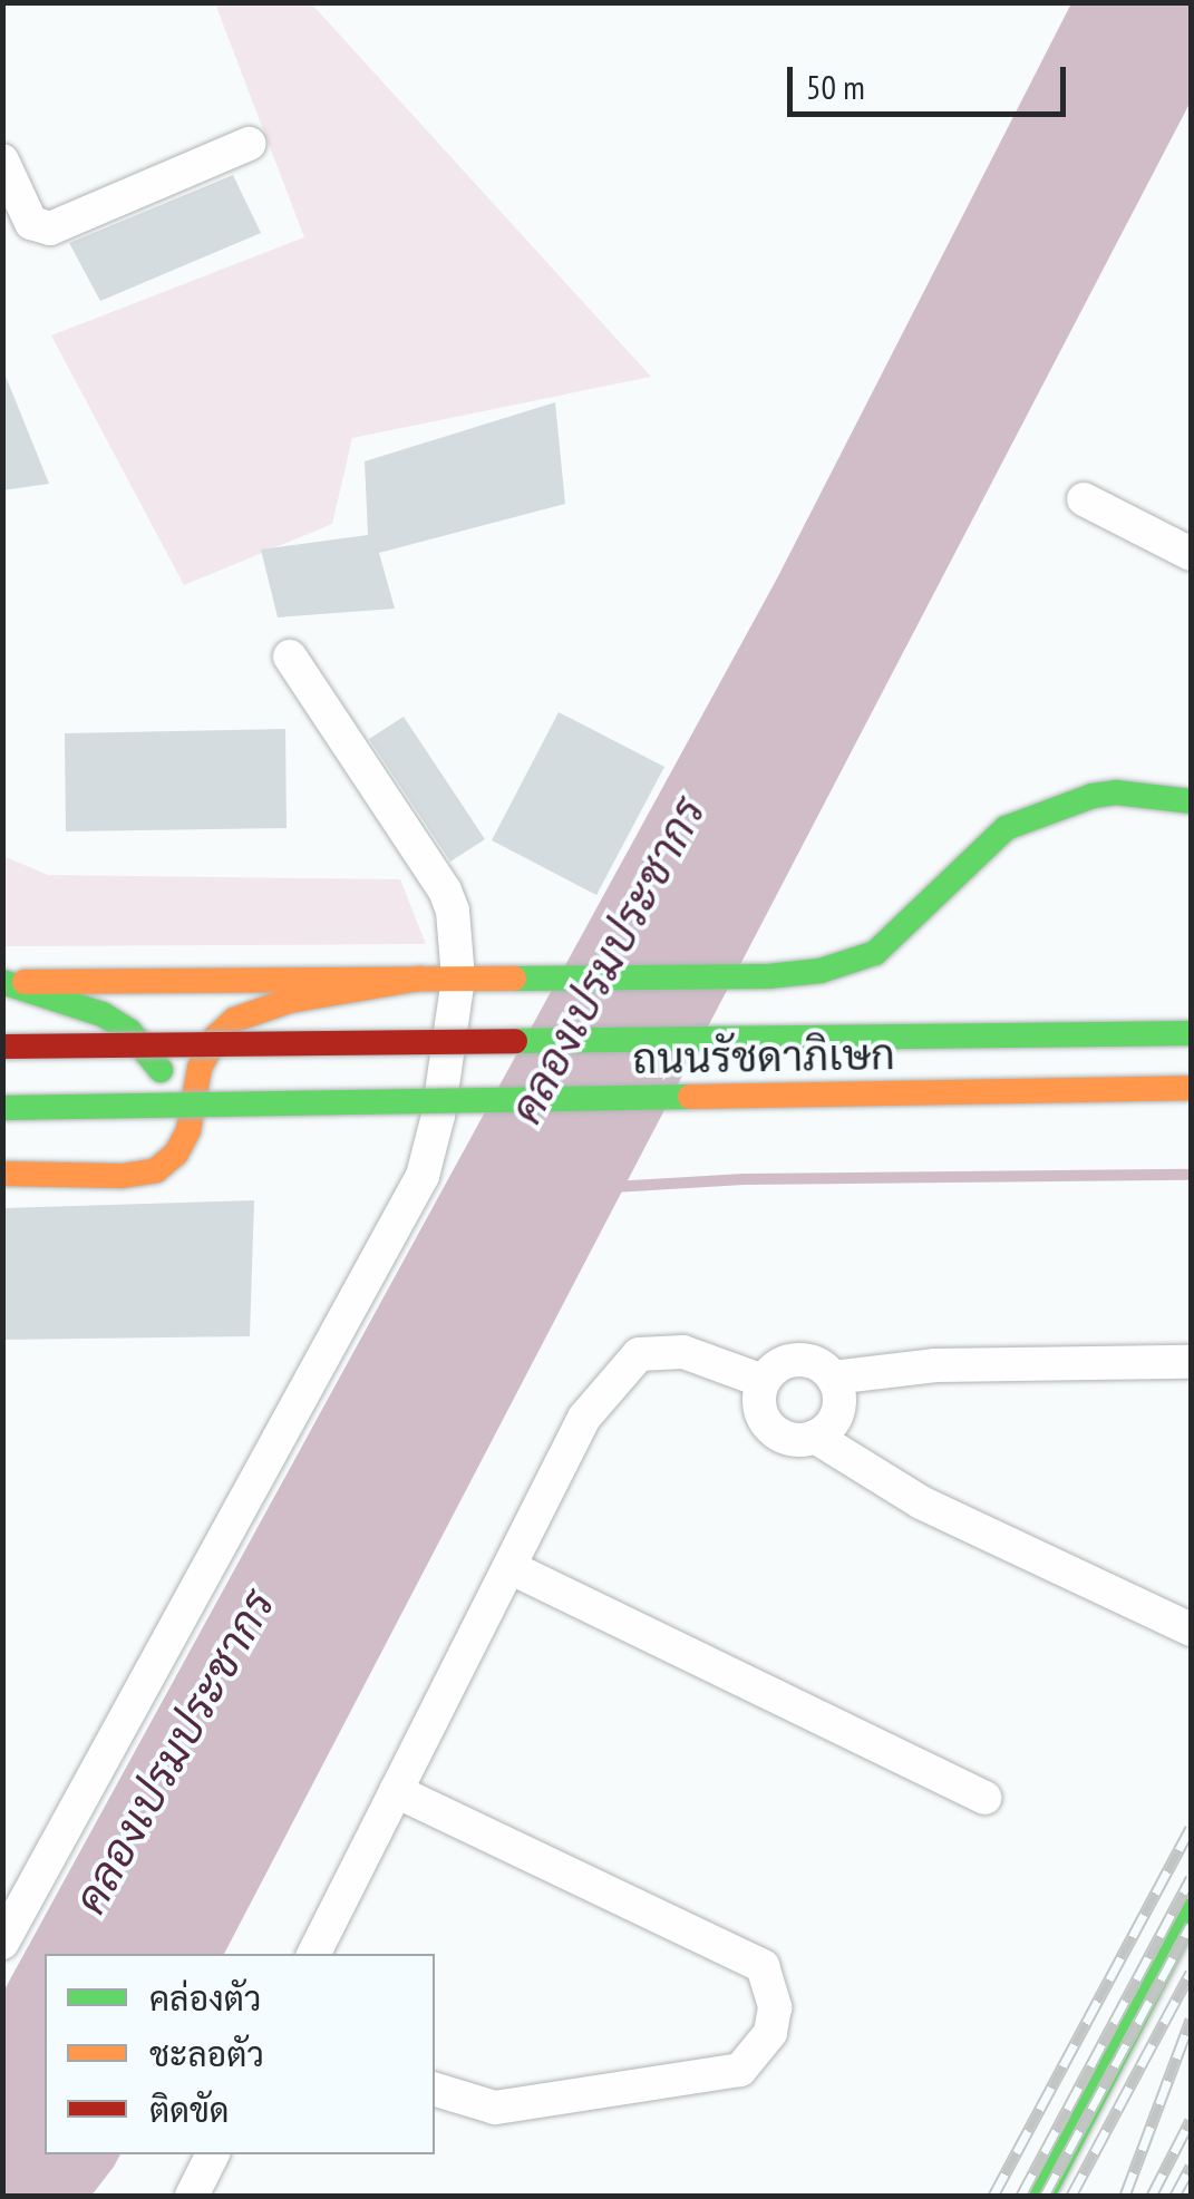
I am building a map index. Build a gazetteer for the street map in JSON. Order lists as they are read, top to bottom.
{
  "streets": {
    "main road": ["ถนนรัชดาภิเษก"]
  },
  "water": ["คลองเปรมประชากร"],
  "legend": ["คล่องตัว", "ชะลอตัว", "ติดขัด"],
  "scale_bar": "50 m"
}
